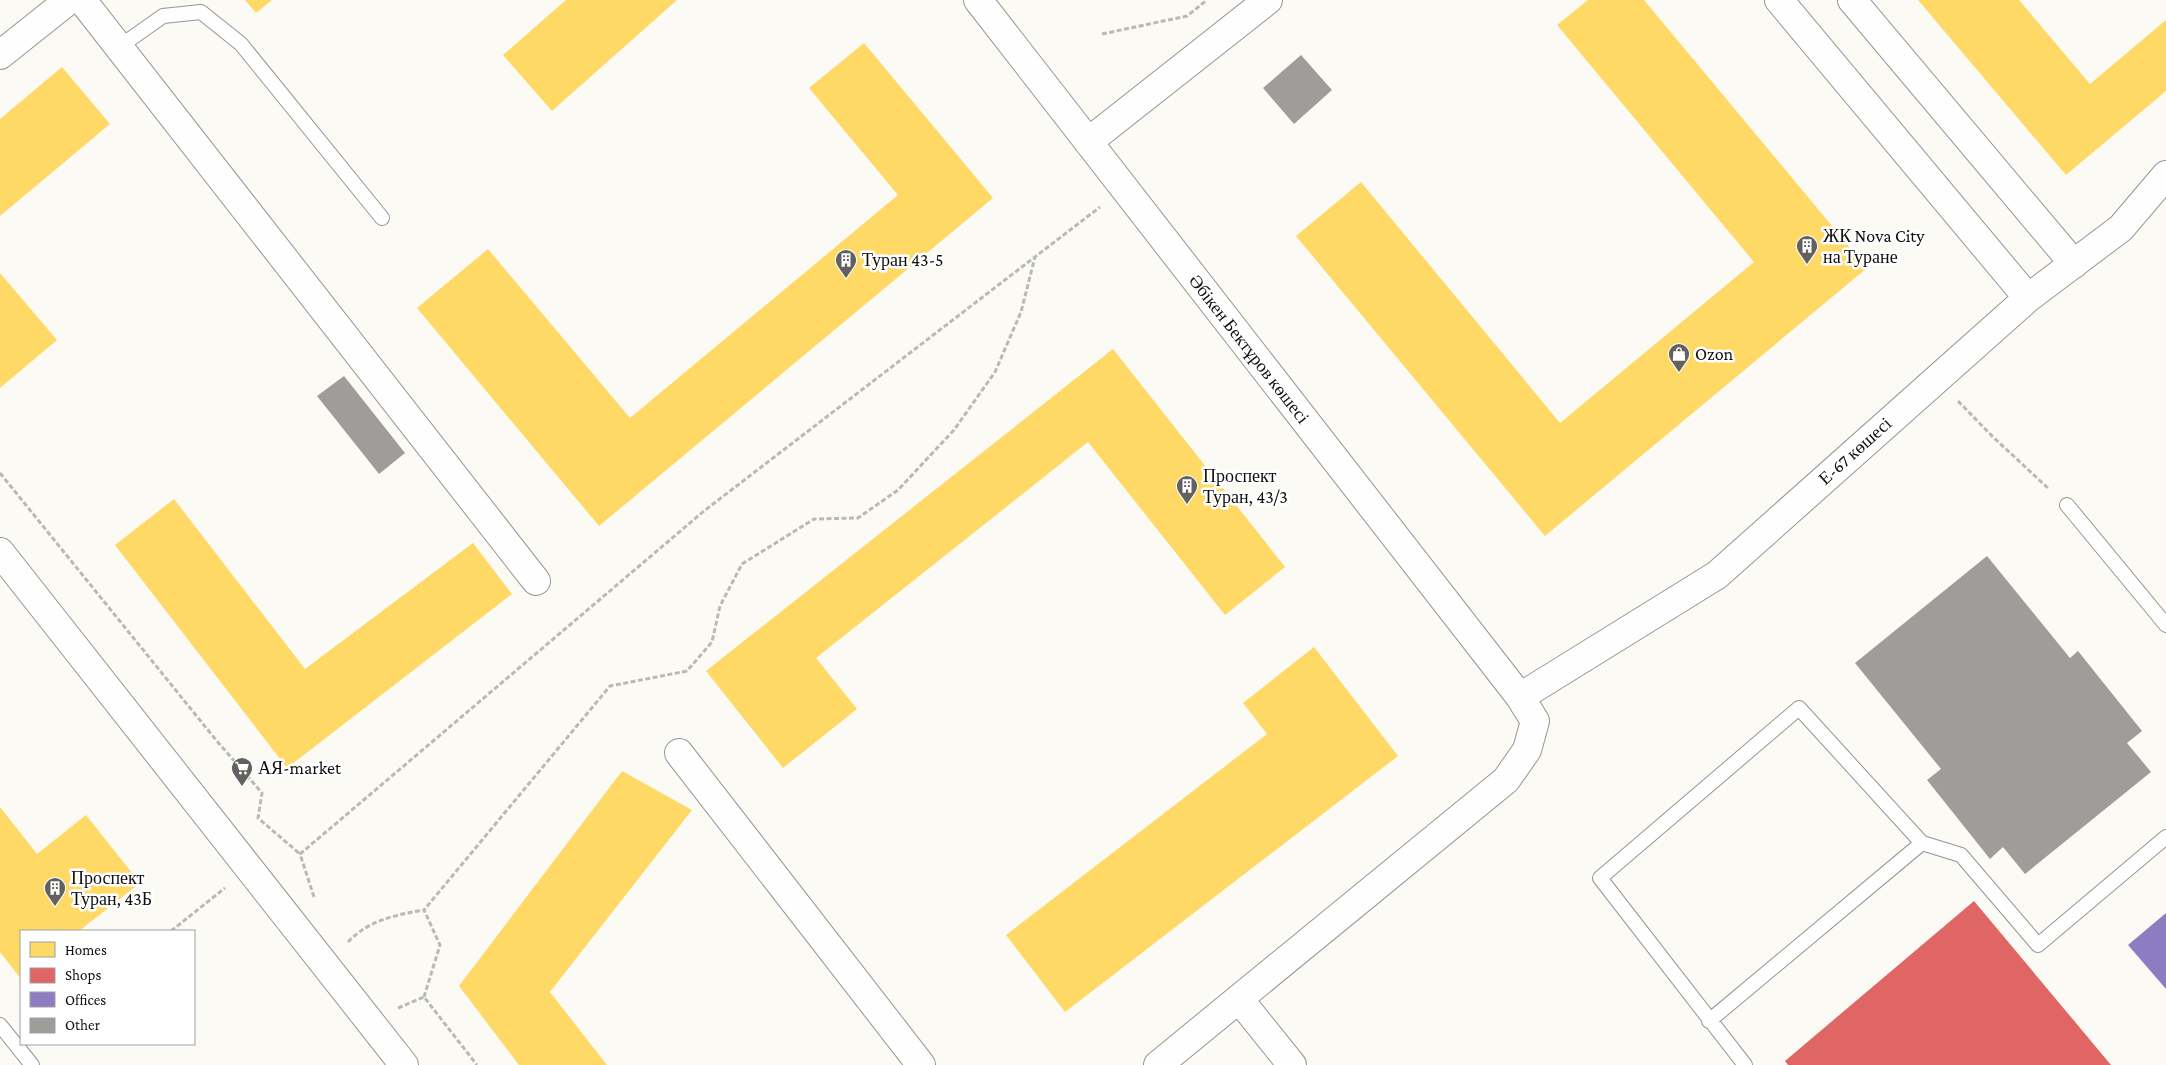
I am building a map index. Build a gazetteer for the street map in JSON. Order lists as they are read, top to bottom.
{
  "streets": {
    "street": ["Әбікен Бектұров көшесі", "Е-67 көшесі"]
  },
  "crossings": [
    ["Әбікен Бектұров көшесі", "Е-67 көшесі"]
  ],
  "places": {
    "building": [
      "ЖК Nova City на Туране",
      "Туран 43-5",
      "Проспект Туран, 43/3",
      "Проспект Туран, 43Б"
    ],
    "shop": ["Ozon"],
    "supermarket": ["АЯ-market"]
  },
  "legend": [
    "Homes",
    "Shops",
    "Offices",
    "Other"
  ]
}
